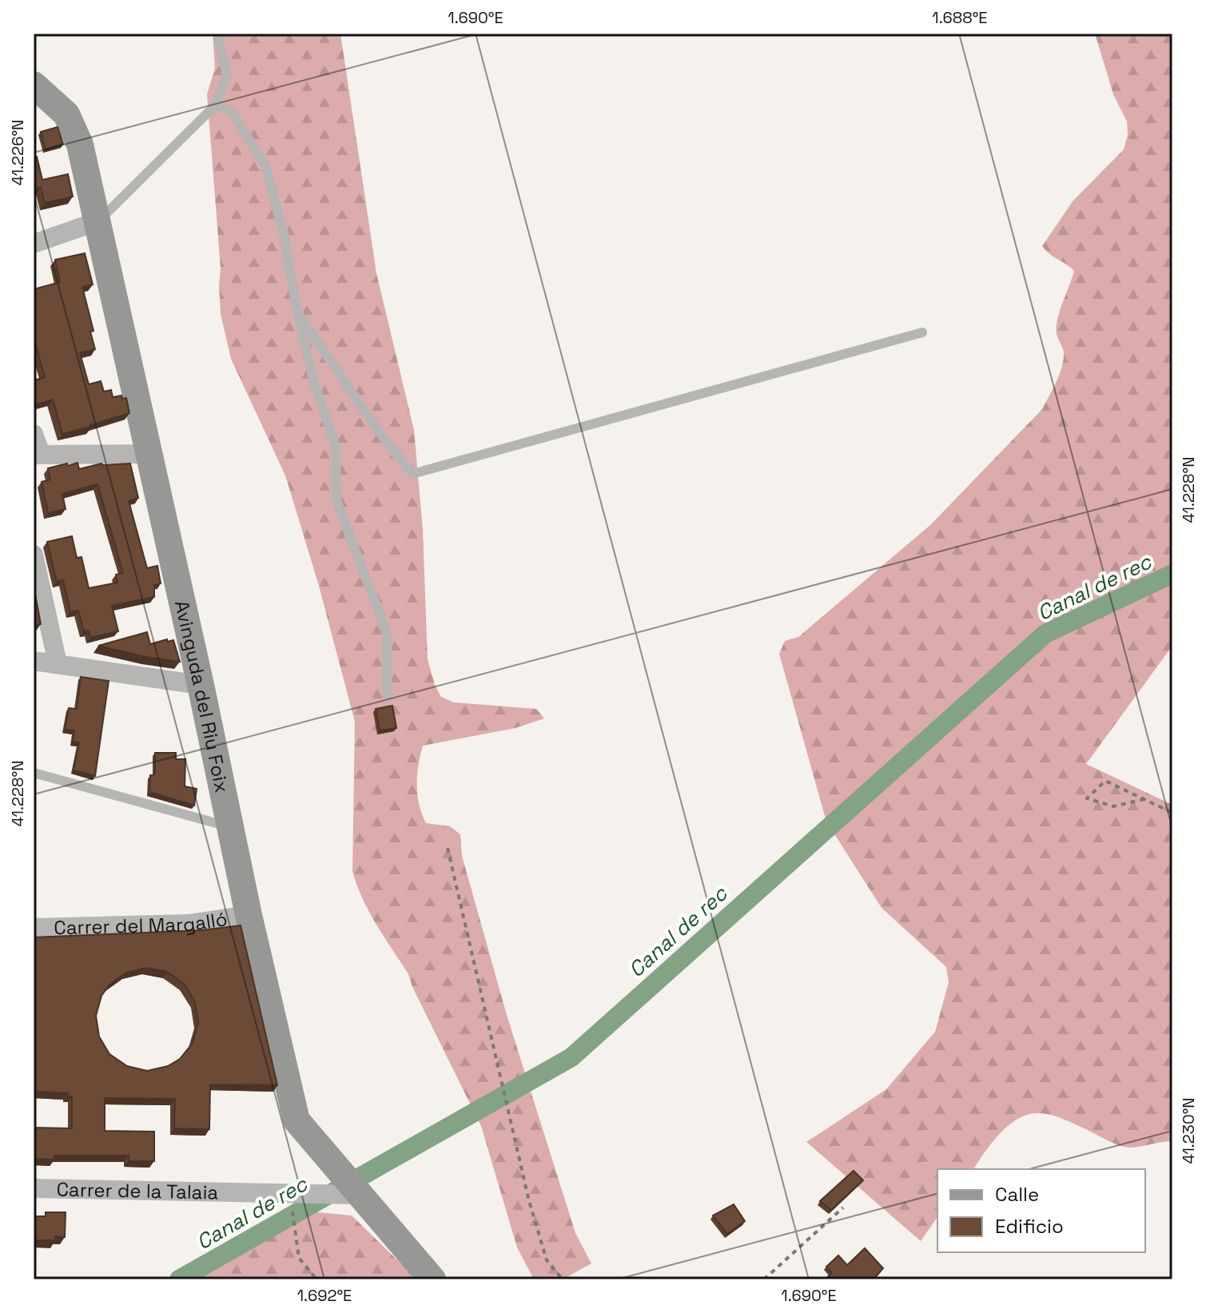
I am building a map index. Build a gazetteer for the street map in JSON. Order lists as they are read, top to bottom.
{
  "streets": {
    "street": ["Avinguda del Riu Foix", "Carrer del Margalló", "Carrer de la Talaia"]
  },
  "crossings": [
    ["Avinguda del Riu Foix", "Carrer del Margalló"],
    ["Avinguda del Riu Foix", "Carrer de la Talaia"]
  ],
  "water": ["Canal de rec"],
  "legend": ["Calle", "Edificio"],
  "coordinates": [
    "1.690°E",
    "1.688°E",
    "41.226°N",
    "41.228°N",
    "41.230°N",
    "1.692°E"
  ]
}
